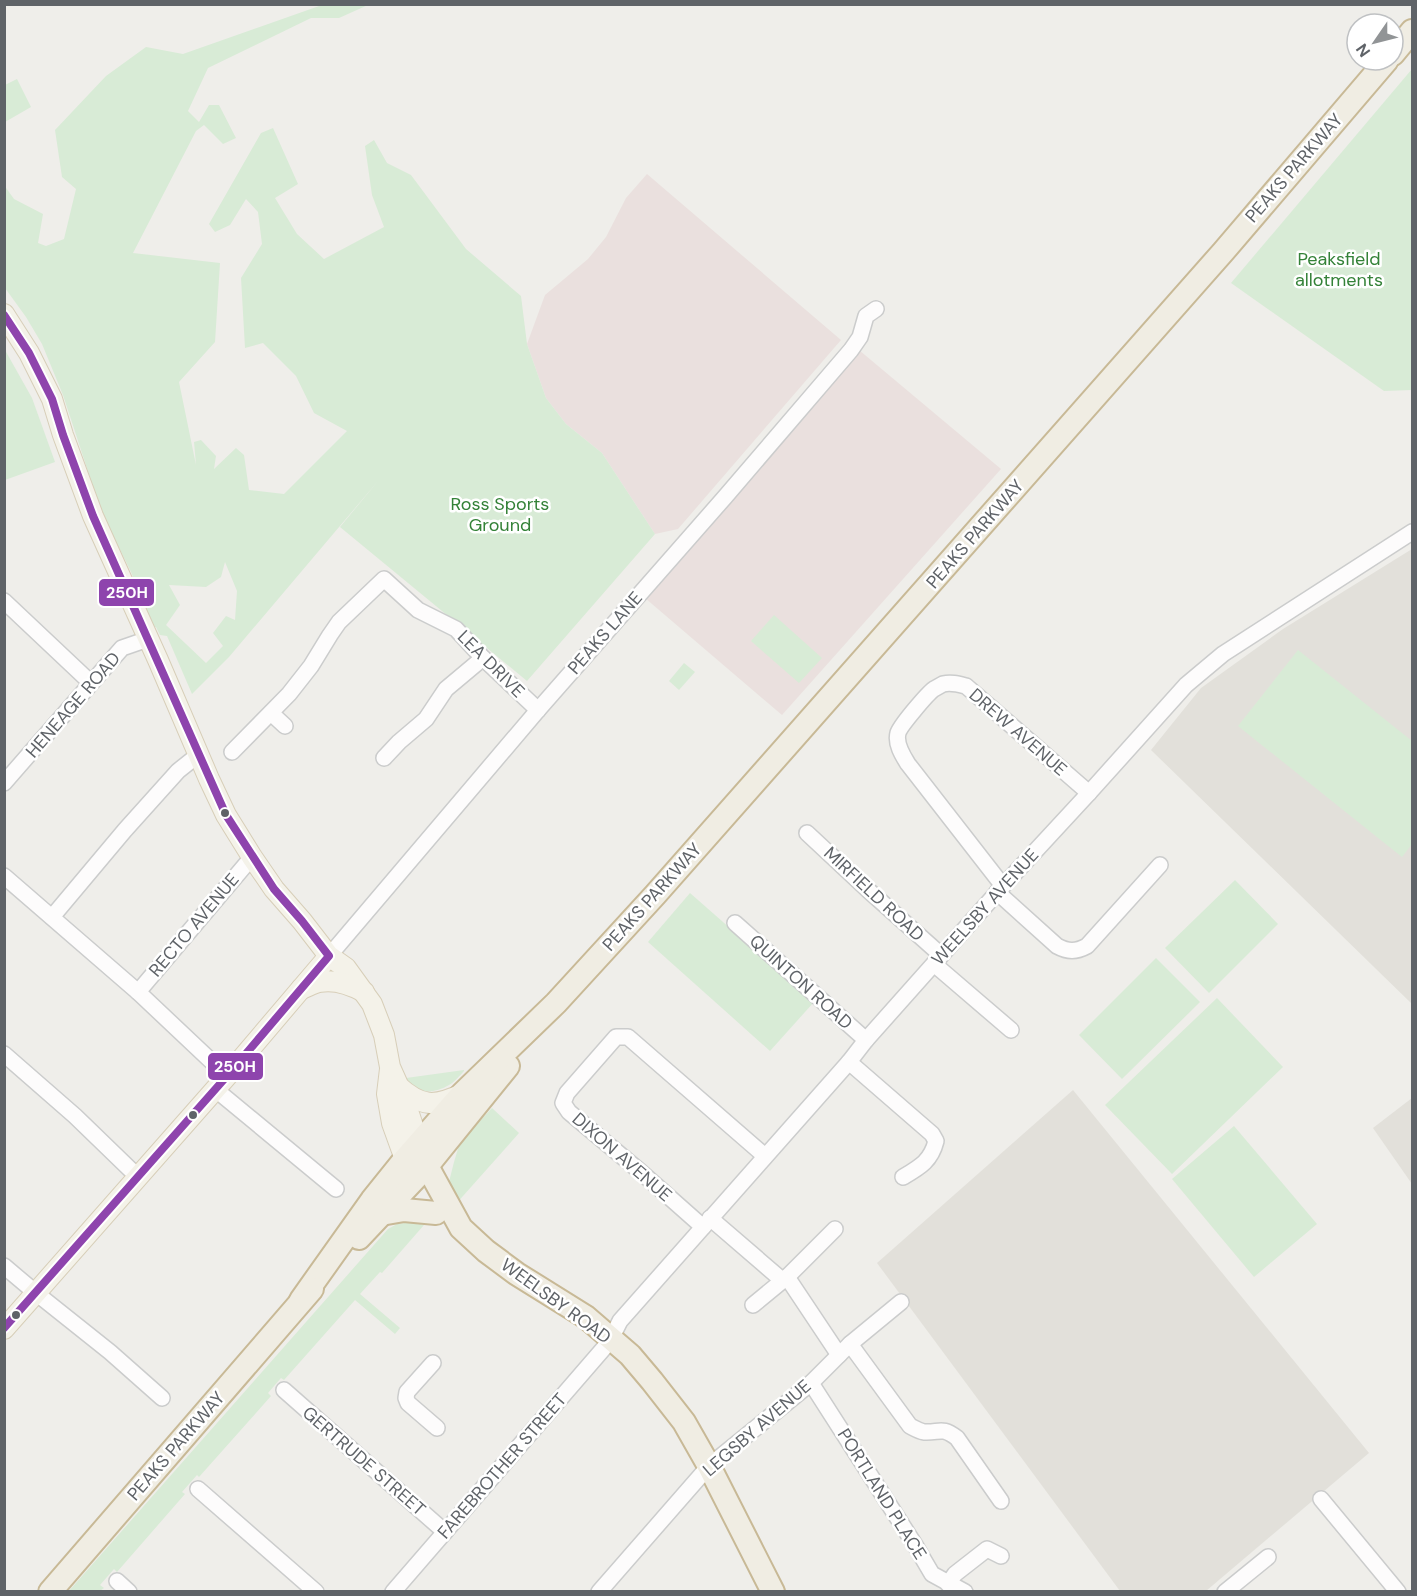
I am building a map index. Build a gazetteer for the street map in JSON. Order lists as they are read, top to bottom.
{
  "streets": {
    "highway": ["PEAKS PARKWAY", "WEELSBY ROAD"],
    "street": [
      "PEAKS LANE",
      "LEA DRIVE",
      "HENEAGE ROAD",
      "DREW AVENUE",
      "MIRFIELD ROAD",
      "WEELSBY AVENUE",
      "RECTO AVENUE",
      "QUINTON ROAD",
      "DIXON AVENUE",
      "LEGSBY AVENUE",
      "GERTRUDE STREET",
      "FAREBROTHER STREET",
      "PORTLAND PLACE"
    ]
  },
  "crossings": [
    ["PEAKS PARKWAY", "WEELSBY ROAD"],
    ["PEAKS LANE", "LEA DRIVE"],
    ["PEAKS LANE", "WEELSBY ROAD"],
    ["HENEAGE ROAD", "WEELSBY ROAD"],
    ["DREW AVENUE", "WEELSBY AVENUE"],
    ["MIRFIELD ROAD", "WEELSBY AVENUE"],
    ["WEELSBY AVENUE", "QUINTON ROAD"],
    ["WEELSBY AVENUE", "DIXON AVENUE"],
    ["WEELSBY AVENUE", "WEELSBY ROAD"],
    ["WEELSBY AVENUE", "FAREBROTHER STREET"],
    ["RECTO AVENUE", "WEELSBY ROAD"],
    ["WEELSBY ROAD", "LEGSBY AVENUE"],
    ["WEELSBY ROAD", "FAREBROTHER STREET"],
    ["LEGSBY AVENUE", "PORTLAND PLACE"],
    ["GERTRUDE STREET", "FAREBROTHER STREET"]
  ],
  "parks": ["Peaksfield allotments", "Ross Sports Ground"],
  "lines": ["transit line 250H"],
  "north": "bottom left"
}
